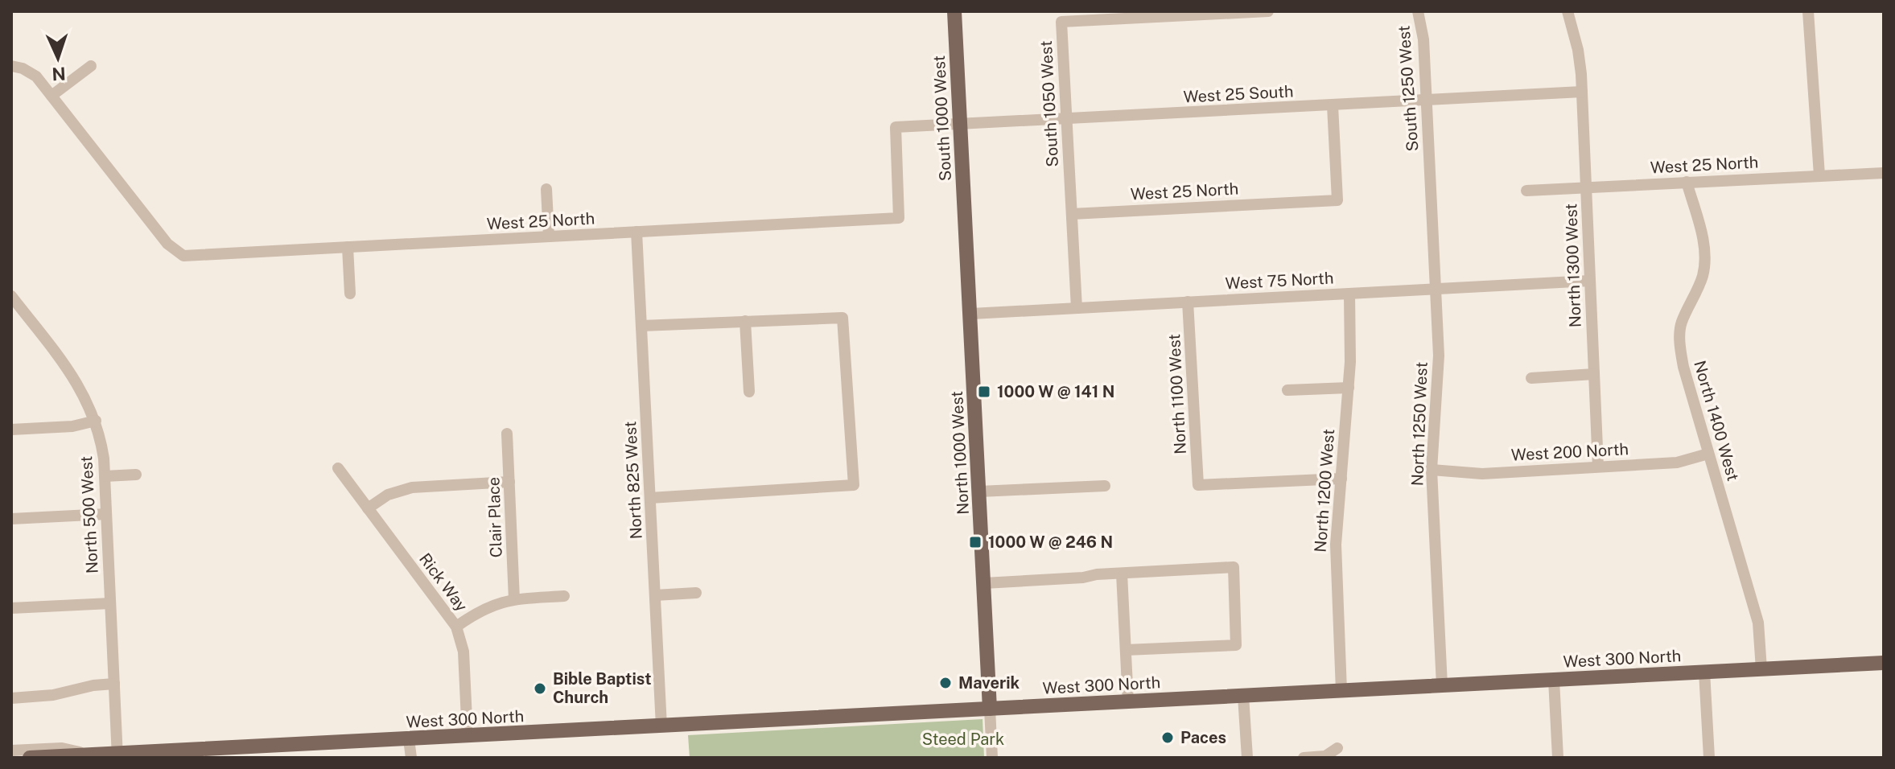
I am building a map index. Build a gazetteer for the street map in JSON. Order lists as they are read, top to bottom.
{
  "streets": {
    "main road": ["South 1000 West", "North 1000 West", "West 300 North"],
    "street": [
      "South 1250 West",
      "West 25 South",
      "South 1050 West",
      "West 25 North",
      "North 1300 West",
      "West 75 North",
      "North 1100 West",
      "North 1400 West",
      "North 1250 West",
      "West 200 North",
      "North 825 West",
      "North 1200 West",
      "North 500 West",
      "Clair Place",
      "Rick Way"
    ]
  },
  "crossings": [
    ["South 1250 West", "West 25 South"],
    ["South 1250 West", "North 1250 West"],
    ["West 25 South", "South 1050 West"],
    ["West 25 South", "South 1000 West"],
    ["West 25 South", "West 25 North"],
    ["West 25 South", "North 1300 West"],
    ["South 1050 West", "West 25 North"],
    ["South 1050 West", "West 75 North"],
    ["South 1000 West", "North 1000 West"],
    ["West 25 North", "North 1300 West"],
    ["West 25 North", "North 1400 West"],
    ["West 25 North", "North 825 West"],
    ["North 1300 West", "West 75 North"],
    ["North 1300 West", "West 200 North"],
    ["West 75 North", "North 1100 West"],
    ["West 75 North", "North 1250 West"],
    ["West 75 North", "North 1000 West"],
    ["West 75 North", "North 1200 West"],
    ["North 1100 West", "North 1200 West"],
    ["North 1400 West", "West 200 North"],
    ["North 1400 West", "West 300 North"],
    ["North 1250 West", "West 200 North"],
    ["North 1250 West", "West 300 North"],
    ["North 1000 West", "West 300 North"],
    ["North 825 West", "West 300 North"],
    ["North 1200 West", "West 300 North"],
    ["North 500 West", "West 300 North"],
    ["Rick Way", "West 300 North"]
  ],
  "parks": ["Steed Park"],
  "places": {
    "transit": ["1000 W @ 141 N", "1000 W @ 246 N"],
    "other": ["Maverik", "Bible Baptist Church", "Paces"]
  },
  "north": "bottom"
}
